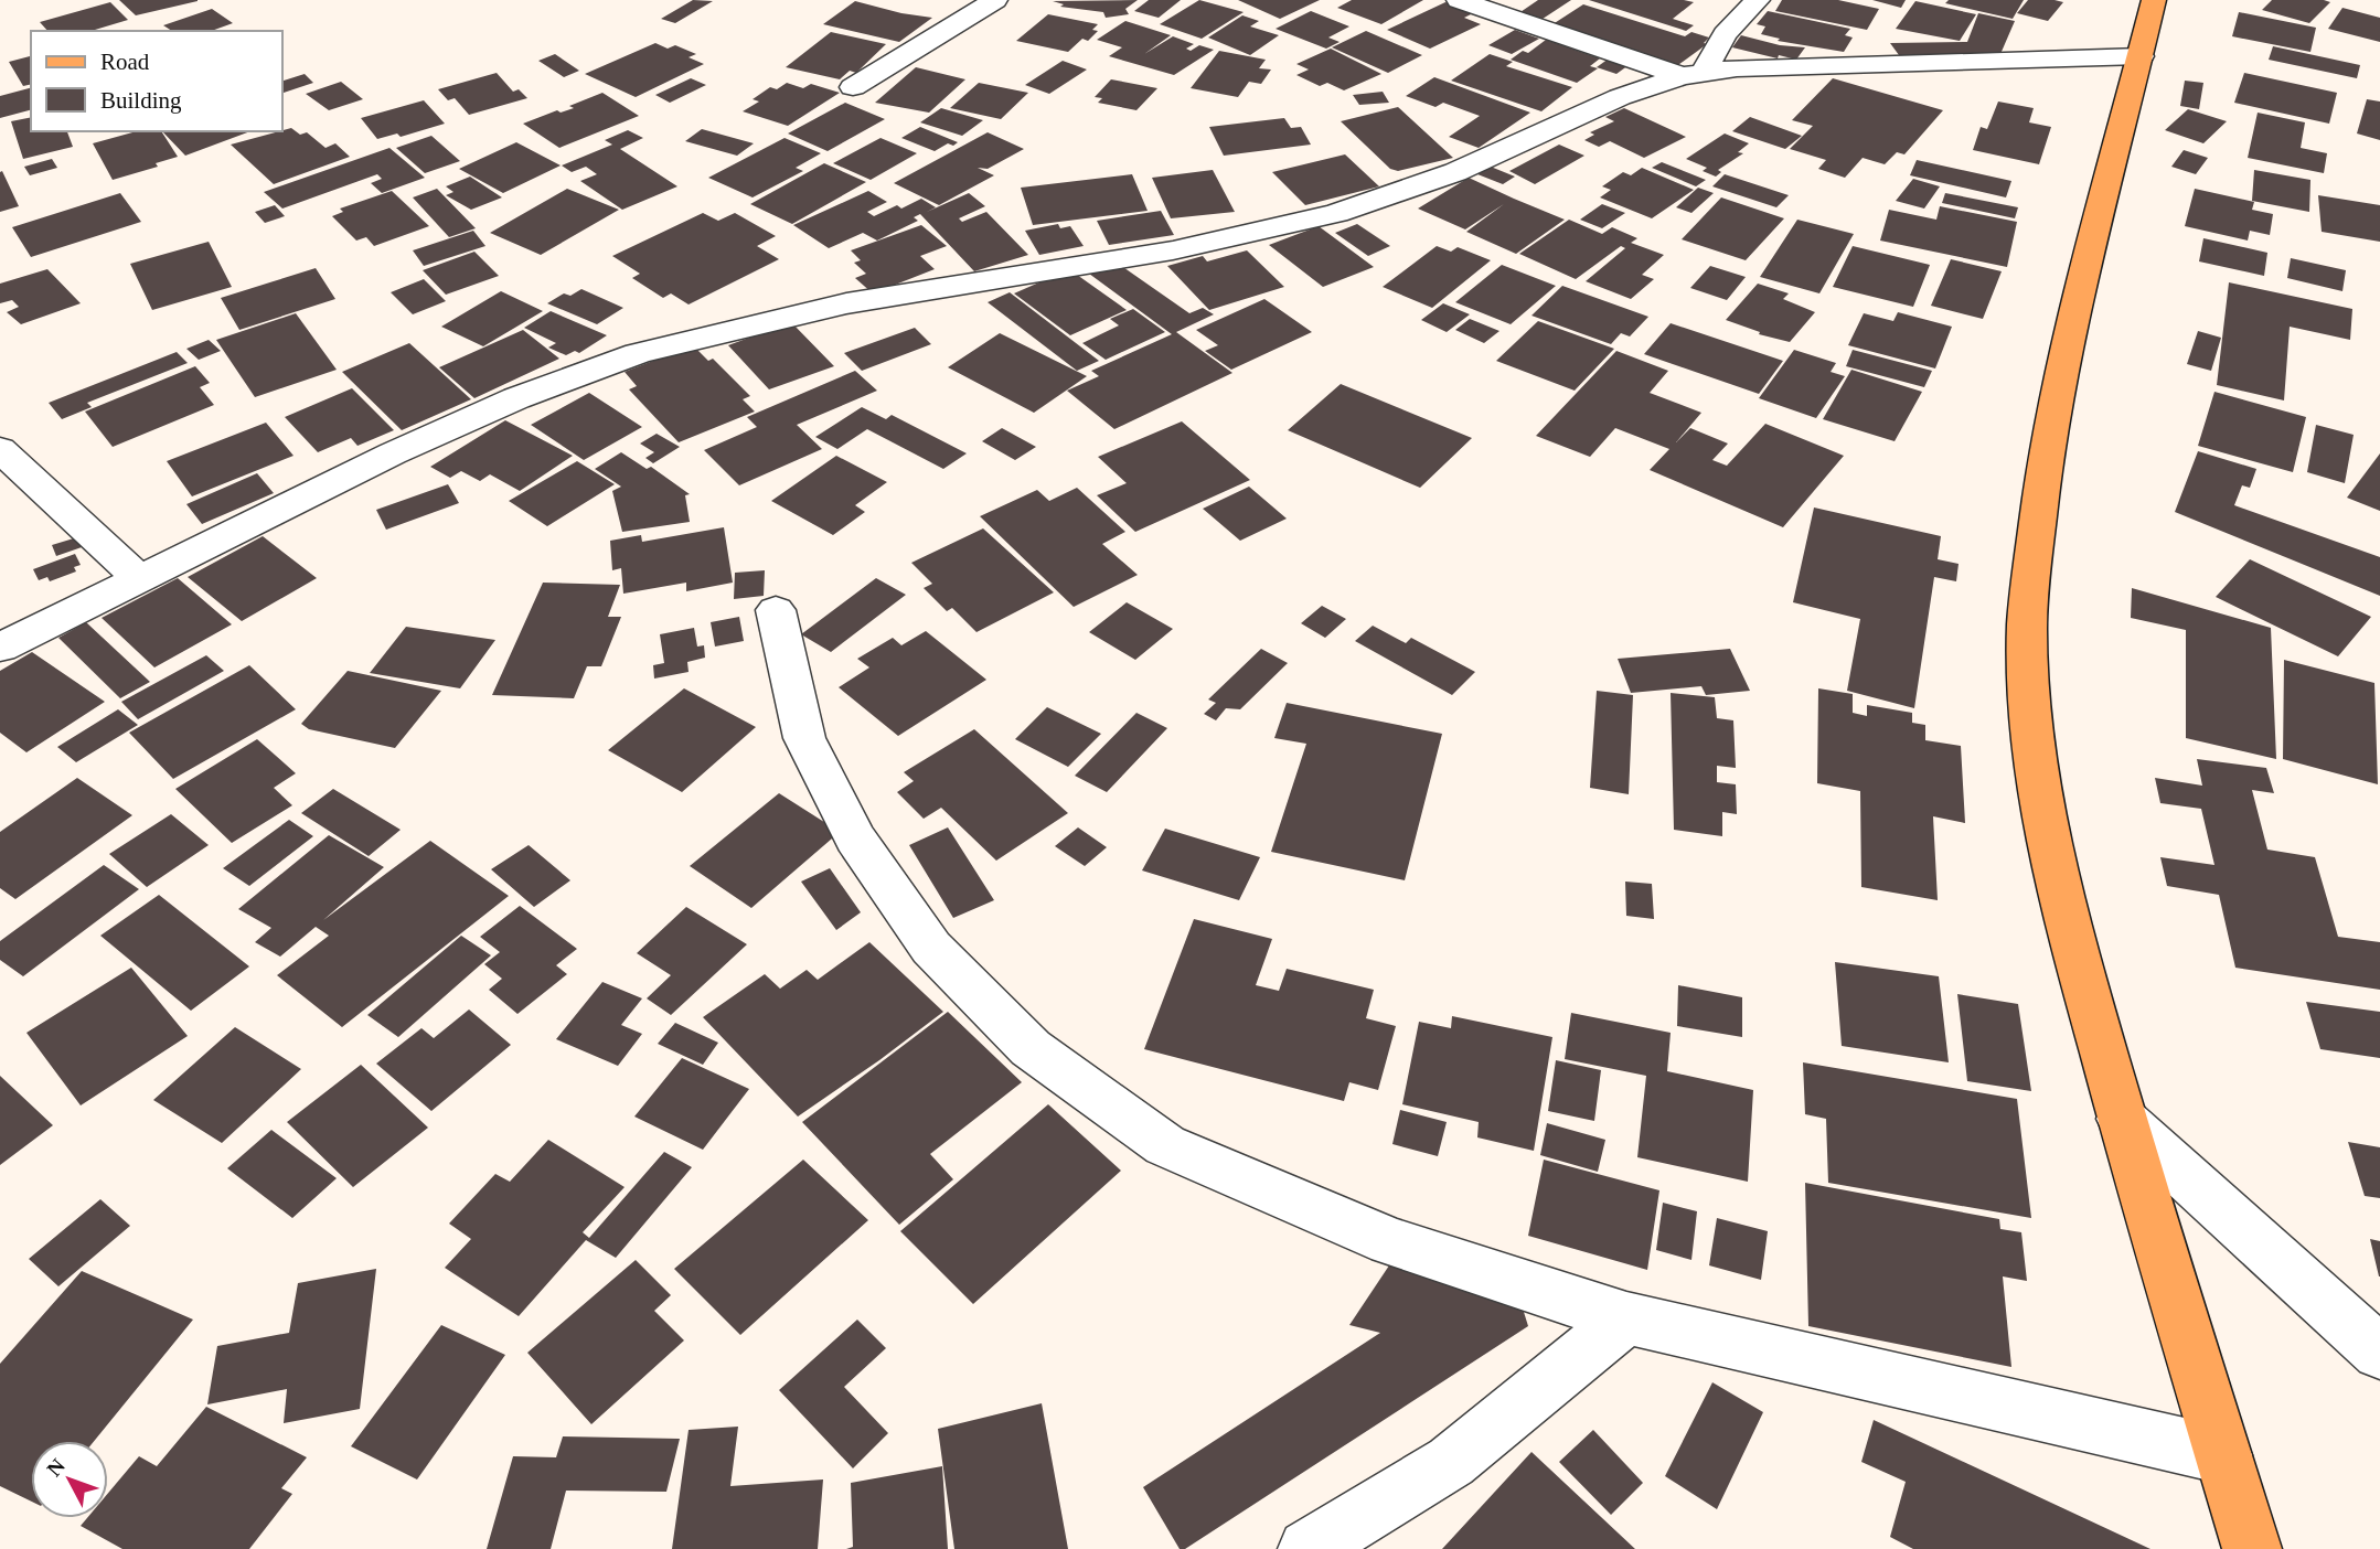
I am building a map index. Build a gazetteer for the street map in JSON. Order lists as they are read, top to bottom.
{
  "legend": ["Road", "Building"],
  "north": "top left"
}
